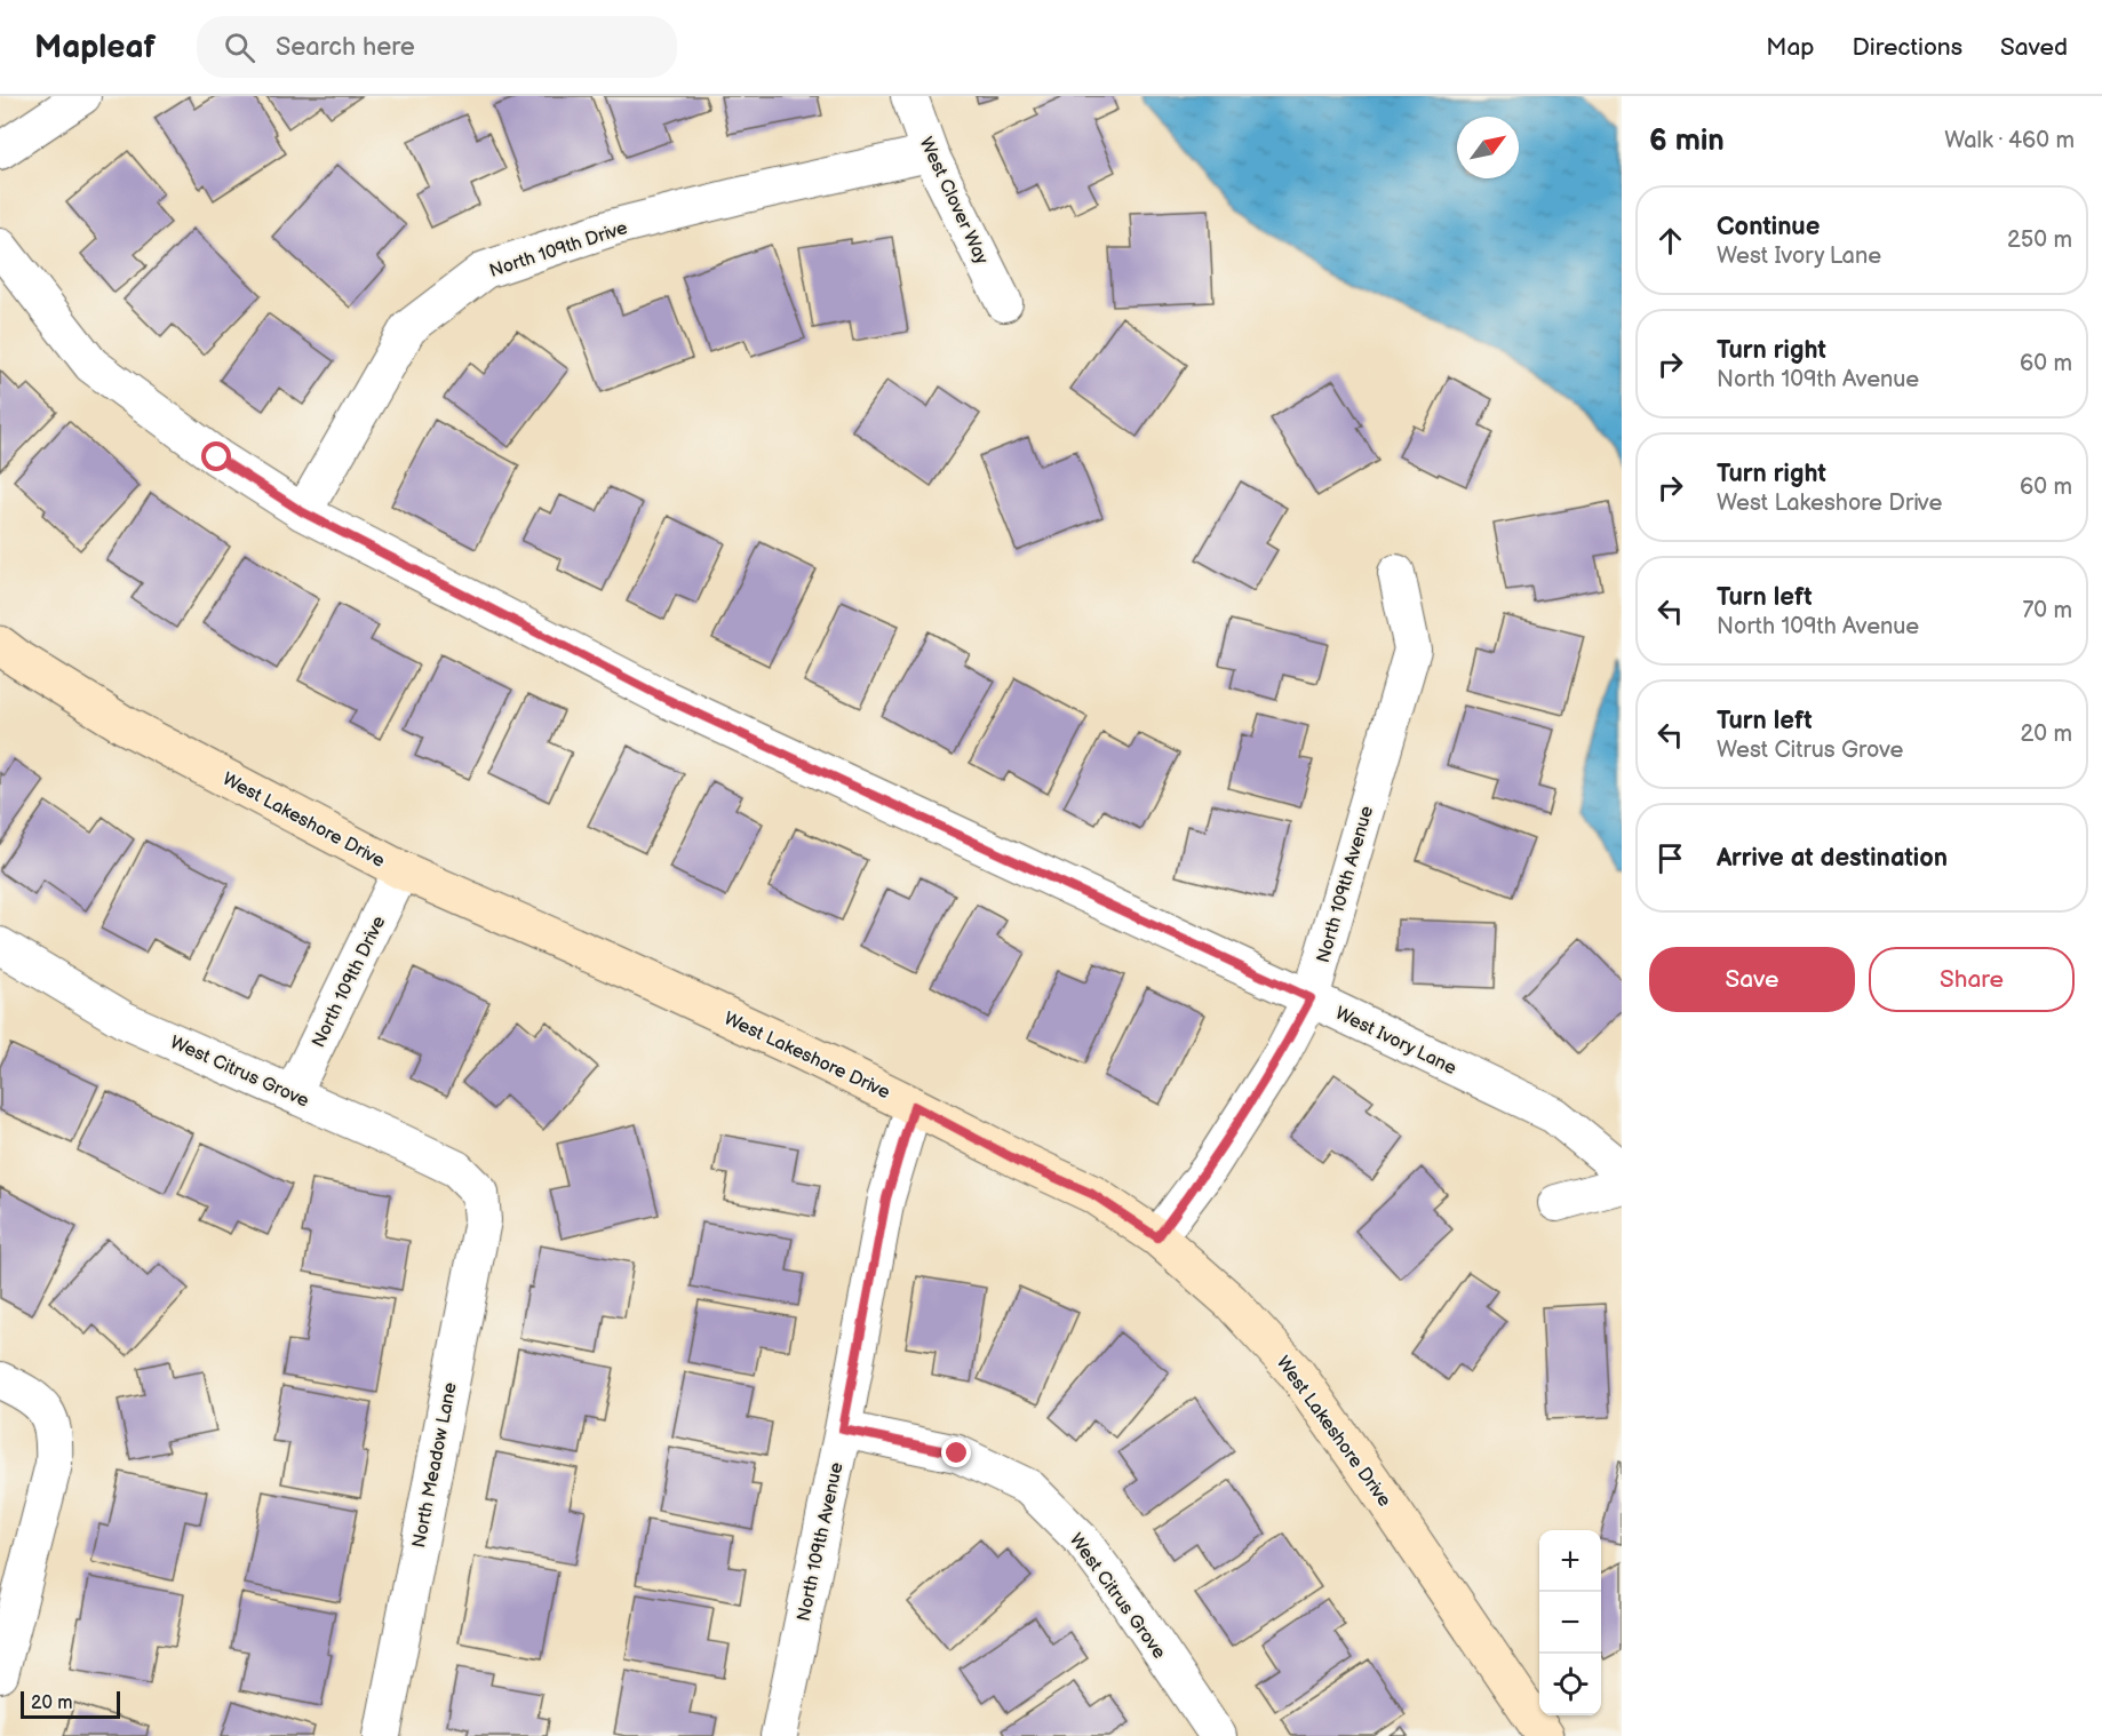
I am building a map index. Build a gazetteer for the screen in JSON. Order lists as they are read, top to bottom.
{
  "streets": {
    "street": [
      "West Clover Way",
      "North 109th Drive",
      "West Lakeshore Drive",
      "North 109th Avenue",
      "West Ivory Lane",
      "West Citrus Grove",
      "North Meadow Lane"
    ]
  },
  "crossings": [
    ["West Clover Way", "North 109th Drive"],
    ["North 109th Drive", "West Lakeshore Drive"],
    ["North 109th Drive", "West Ivory Lane"],
    ["North 109th Drive", "West Citrus Grove"],
    ["West Lakeshore Drive", "North 109th Avenue"],
    ["North 109th Avenue", "West Ivory Lane"],
    ["North 109th Avenue", "West Citrus Grove"],
    ["West Citrus Grove", "North Meadow Lane"]
  ],
  "scale_bar": "20 m",
  "north": "top right",
  "page": {
    "header": "Mapleaf",
    "search": "Search here",
    "nav": ["Map", "Directions", "Saved"],
    "heading": ["6 min", "Walk · 460 m"],
    "list": [
      ["Continue", "West Ivory Lane", "250 m"],
      ["Turn right", "North 109th Avenue", "60 m"],
      ["Turn right", "West Lakeshore Drive", "60 m"],
      ["Turn left", "North 109th Avenue", "70 m"],
      ["Turn left", "West Citrus Grove", "20 m"],
      "Arrive at destination"
    ],
    "buttons": ["Save", "Share"],
    "map_buttons": ["+", "−"],
    "scale": "20 m"
  }
}
